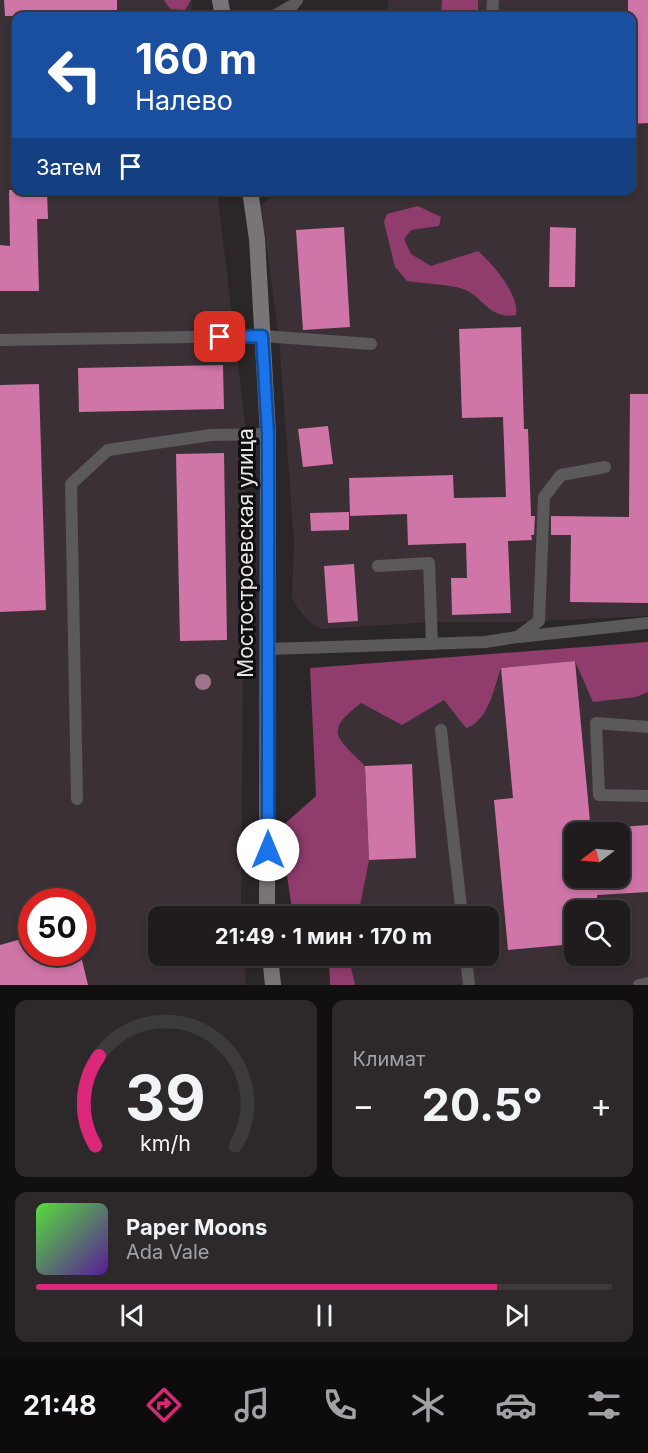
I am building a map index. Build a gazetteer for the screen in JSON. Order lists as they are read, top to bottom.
{
  "streets": {
    "main road": ["Мостостроевская улица"]
  },
  "north": "left",
  "page": {
    "turn": ["160 m", "Налево"],
    "then": "Затем",
    "limit": "50",
    "trip": "21:49 · 1 мин · 170 m",
    "tile": "Климат",
    "heat": ["−", "20.5°", "+"],
    "song": ["Paper Moons", "Ada Vale"],
    "tabs": "21:48",
    "gauge": ["39", "km/h"]
  }
}
